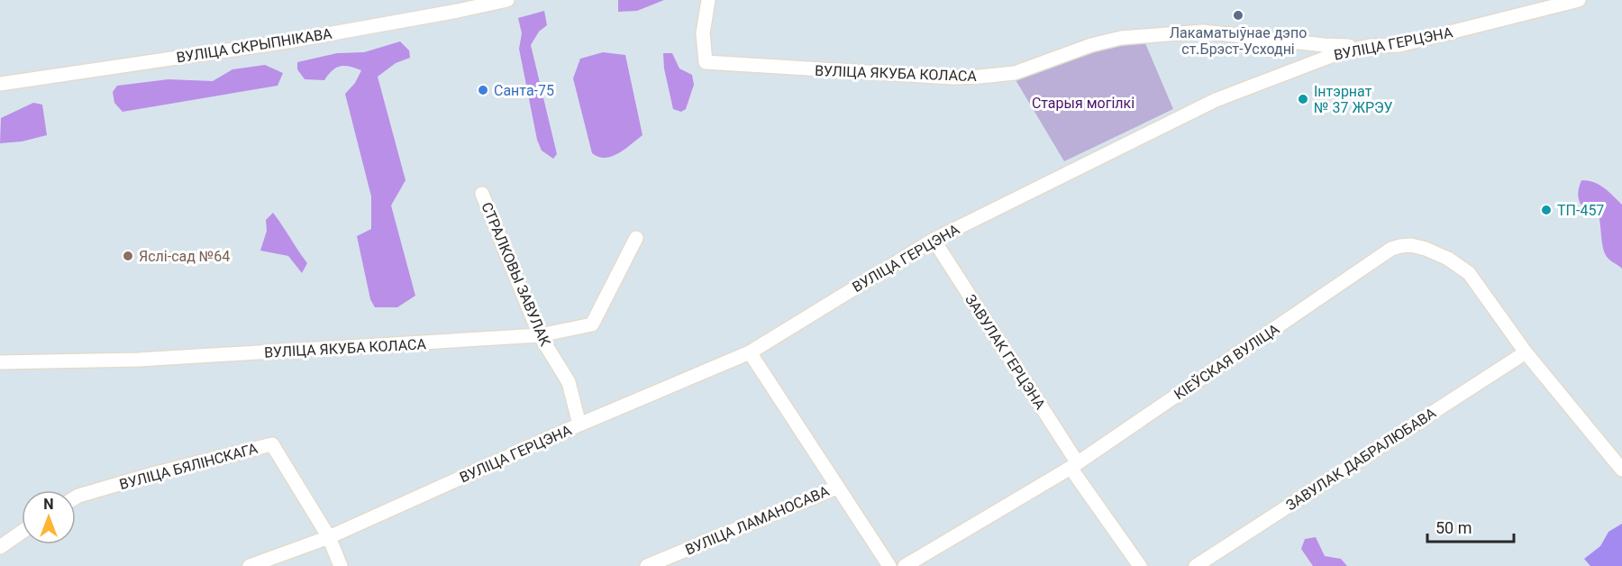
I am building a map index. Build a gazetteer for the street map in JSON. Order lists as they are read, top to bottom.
{
  "streets": {
    "street": [
      "ВУЛІЦА ГЕРЦЭНА",
      "ВУЛІЦА СКРЫПНІКАВА",
      "ВУЛІЦА ЯКУБА КОЛАСА",
      "СТРАЛКОВЫ ЗАВУЛАК",
      "ЗАВУЛАК ГЕРЦЭНА",
      "КІЕЎСКАЯ ВУЛІЦА",
      "ЗАВУЛАК ДАБРАЛЮБАВА",
      "ВУЛІЦА БЯЛІНСКАГА",
      "ВУЛІЦА ЛАМАНОСАВА"
    ]
  },
  "crossings": [
    ["ВУЛІЦА ГЕРЦЭНА", "ВУЛІЦА ЯКУБА КОЛАСА"],
    ["ВУЛІЦА ГЕРЦЭНА", "СТРАЛКОВЫ ЗАВУЛАК"],
    ["ВУЛІЦА ГЕРЦЭНА", "ЗАВУЛАК ГЕРЦЭНА"],
    ["ВУЛІЦА ГЕРЦЭНА", "ВУЛІЦА БЯЛІНСКАГА"],
    ["ВУЛІЦА ЯКУБА КОЛАСА", "СТРАЛКОВЫ ЗАВУЛАК"],
    ["ЗАВУЛАК ГЕРЦЭНА", "КІЕЎСКАЯ ВУЛІЦА"],
    ["КІЕЎСКАЯ ВУЛІЦА", "ЗАВУЛАК ДАБРАЛЮБАВА"]
  ],
  "parks": ["Старыя могілкі"],
  "places": [
    "Лакаматыўнае дэпо ст.Брэст-Усходні",
    "Санта-75",
    "Інтэрнат № 37 ЖРЭУ",
    "ТП-457",
    "Яслі-сад №64"
  ],
  "scale_bar": "50 m",
  "north": "top"
}
